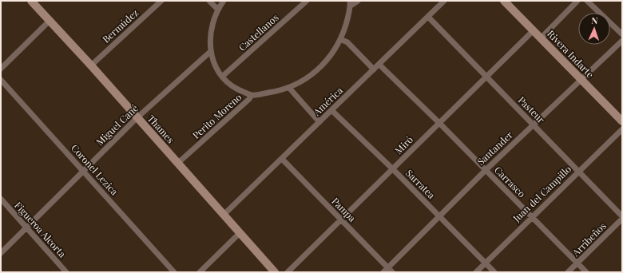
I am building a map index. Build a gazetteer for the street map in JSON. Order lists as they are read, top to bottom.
{
  "streets": {
    "street": [
      "Bermúdez",
      "Castellanos",
      "Rivera Indarte",
      "América",
      "Pasteur",
      "Perito Moreno",
      "Miguel Cané",
      "Thames",
      "Miró",
      "Santander",
      "Coronel Lezica",
      "Carrasco",
      "Sarratea",
      "Juan del Campillo",
      "Pampa",
      "Figueroa Alcorta",
      "Arribeños"
    ]
  },
  "crossings": [
    ["Bermúdez", "Thames"],
    ["Rivera Indarte", "Miró"],
    ["Rivera Indarte", "Santander"],
    ["América", "Pasteur"],
    ["América", "Thames"],
    ["América", "Carrasco"],
    ["América", "Sarratea"],
    ["América", "Pampa"],
    ["Pasteur", "Miró"],
    ["Pasteur", "Santander"],
    ["Pasteur", "Juan del Campillo"],
    ["Perito Moreno", "Thames"],
    ["Miguel Cané", "Thames"],
    ["Miguel Cané", "Coronel Lezica"],
    ["Miguel Cané", "Figueroa Alcorta"],
    ["Miró", "Carrasco"],
    ["Miró", "Sarratea"],
    ["Miró", "Pampa"],
    ["Santander", "Carrasco"],
    ["Santander", "Sarratea"],
    ["Santander", "Pampa"],
    ["Carrasco", "Juan del Campillo"],
    ["Carrasco", "Arribeños"],
    ["Sarratea", "Juan del Campillo"]
  ],
  "north": "top"
}
